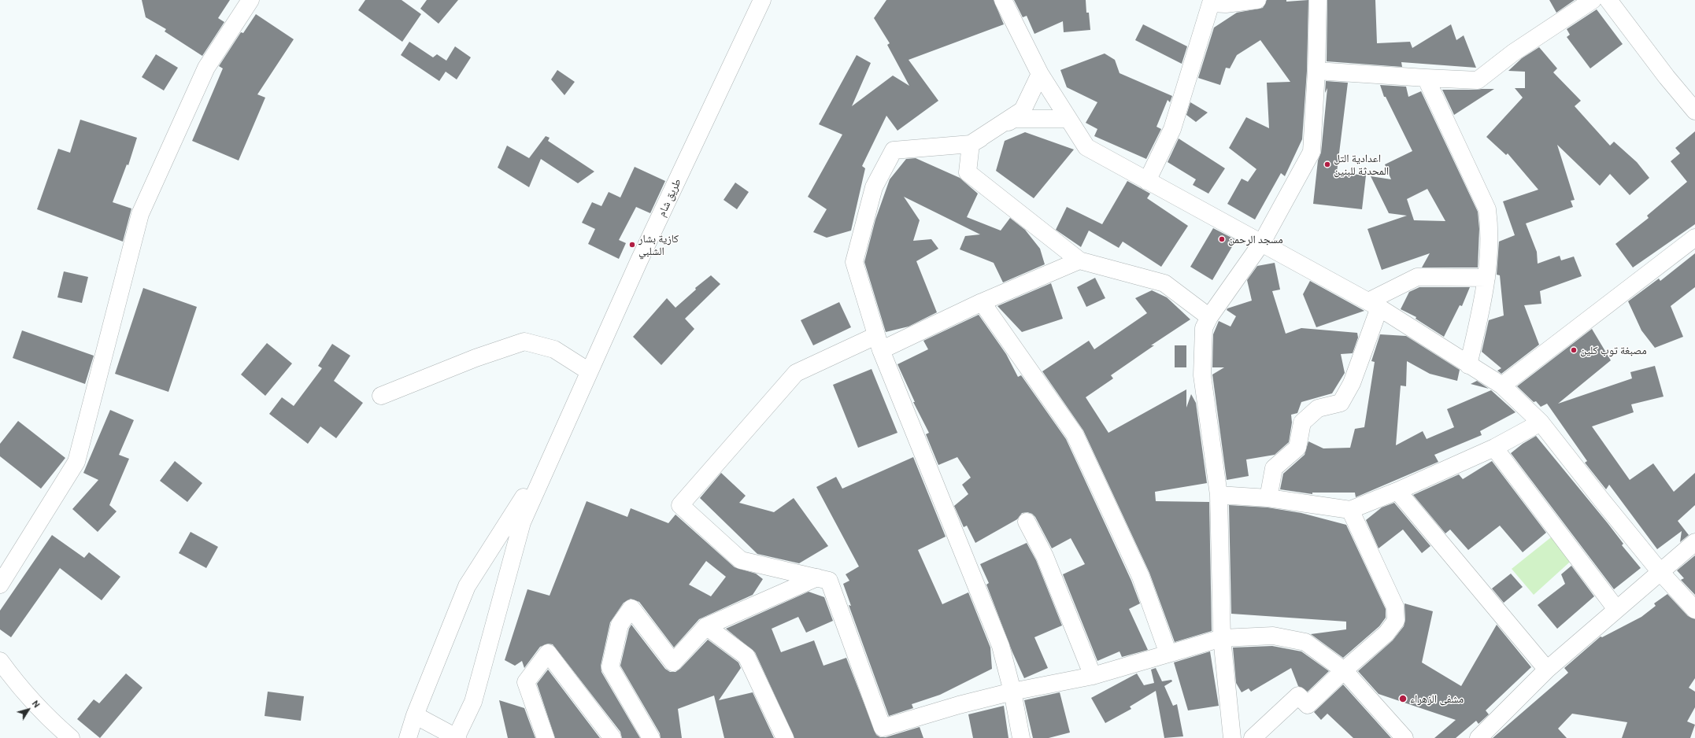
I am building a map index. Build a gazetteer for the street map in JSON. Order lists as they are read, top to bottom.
{
  "streets": {
    "street": ["طريق شام"]
  },
  "places": [
    "اعدادية التل المحدثة للبنين",
    "مسجد الرحمن",
    "كازية بشار الشلبي",
    "مصبغة توب كلين",
    "مشفى الزهراء"
  ],
  "north": "top right"
}
